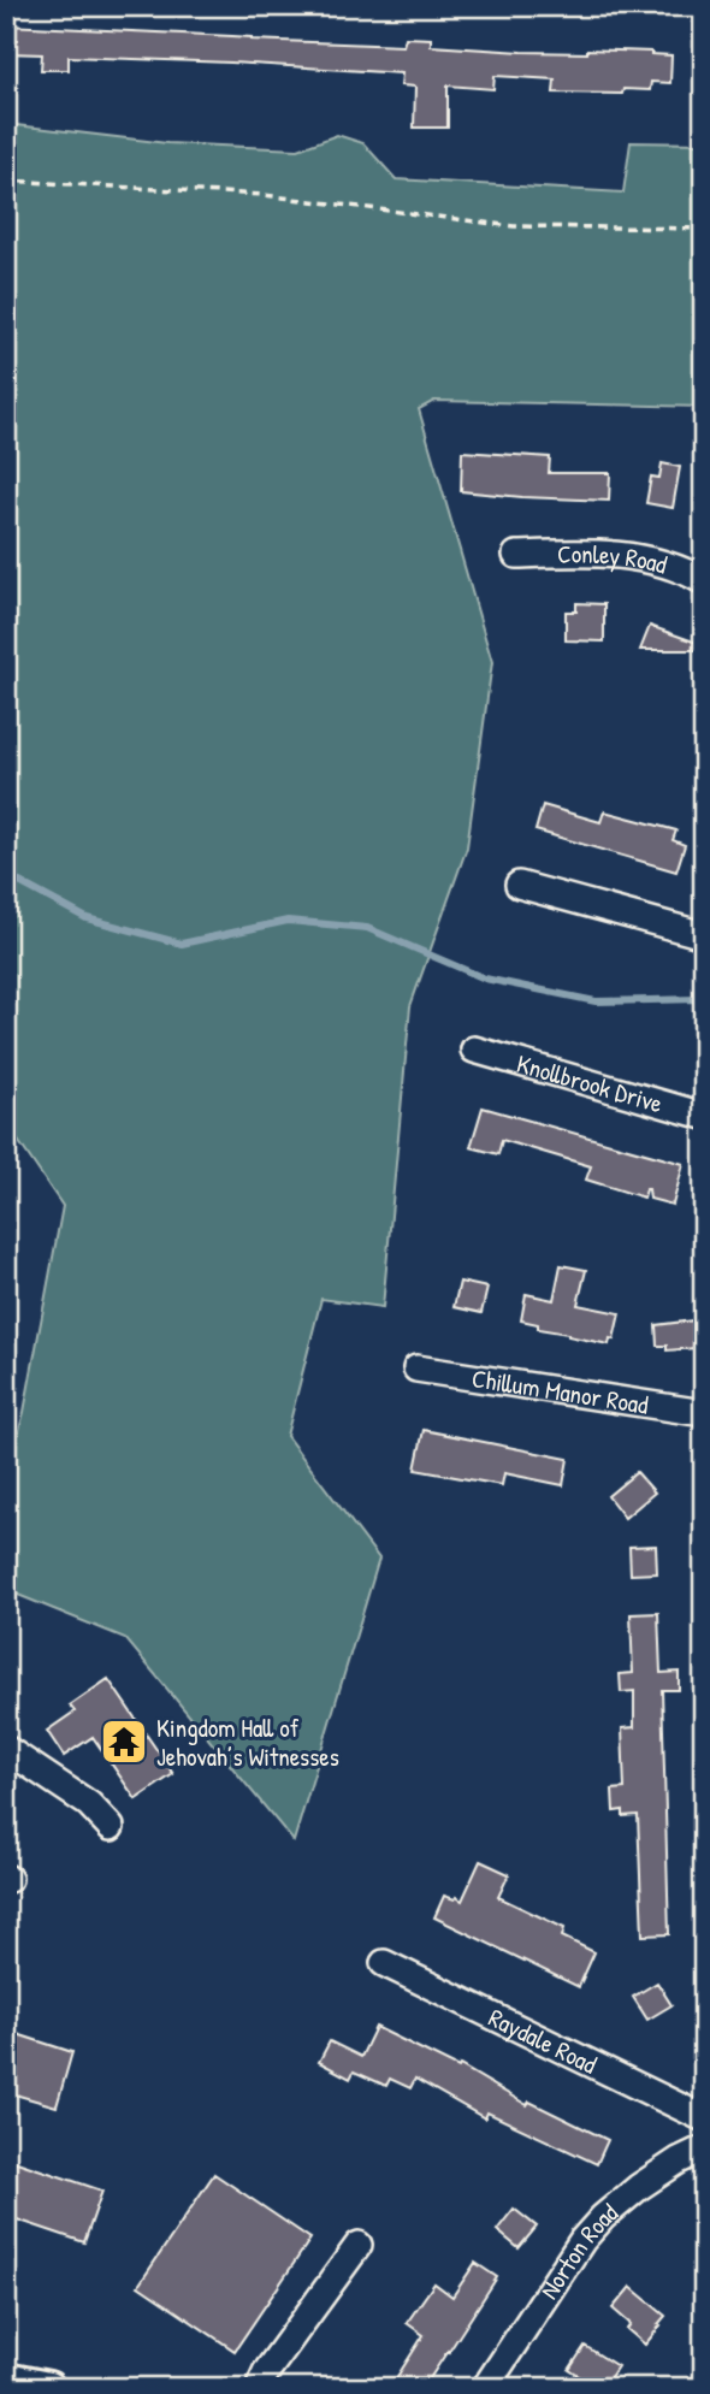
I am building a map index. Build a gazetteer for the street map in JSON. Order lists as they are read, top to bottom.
{
  "streets": {
    "street": [
      "Conley Road",
      "Knollbrook Drive",
      "Chillum Manor Road",
      "Raydale Road",
      "Norton Road"
    ]
  },
  "places": {
    "temple": ["Kingdom Hall of Jehovah’s Witnesses"]
  }
}
